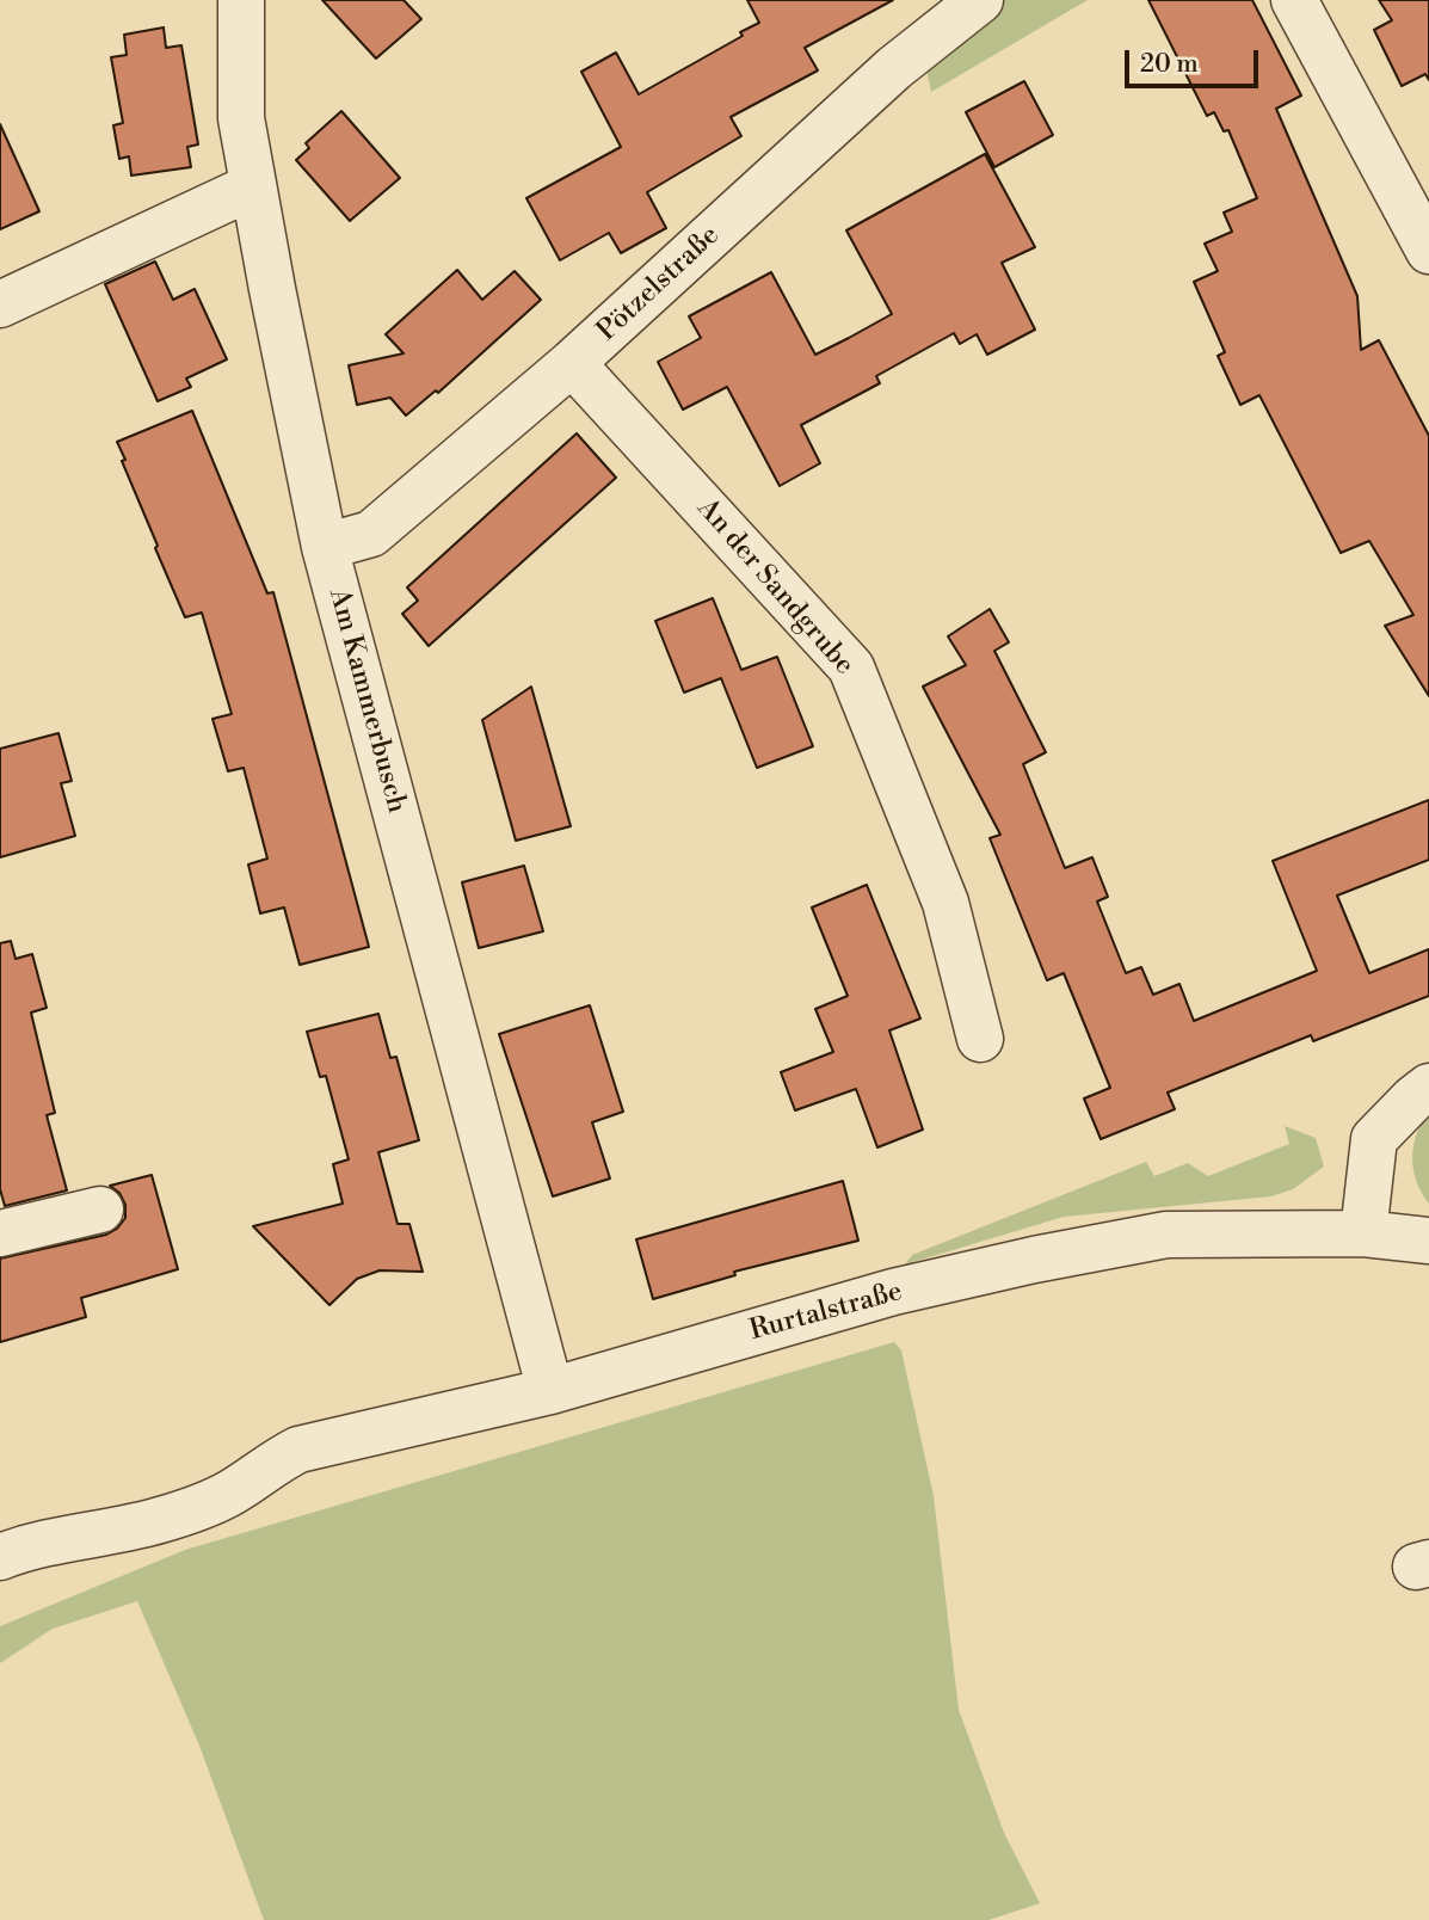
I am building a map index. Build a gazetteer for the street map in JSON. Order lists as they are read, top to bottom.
{
  "streets": {
    "street": [
      "Pötzelstraße",
      "An der Sandgrube",
      "Am Kammerbusch",
      "Rurtalstraße"
    ]
  },
  "crossings": [
    ["Pötzelstraße", "An der Sandgrube"],
    ["Pötzelstraße", "Am Kammerbusch"],
    ["Am Kammerbusch", "Rurtalstraße"]
  ],
  "scale_bar": "20 m"
}
